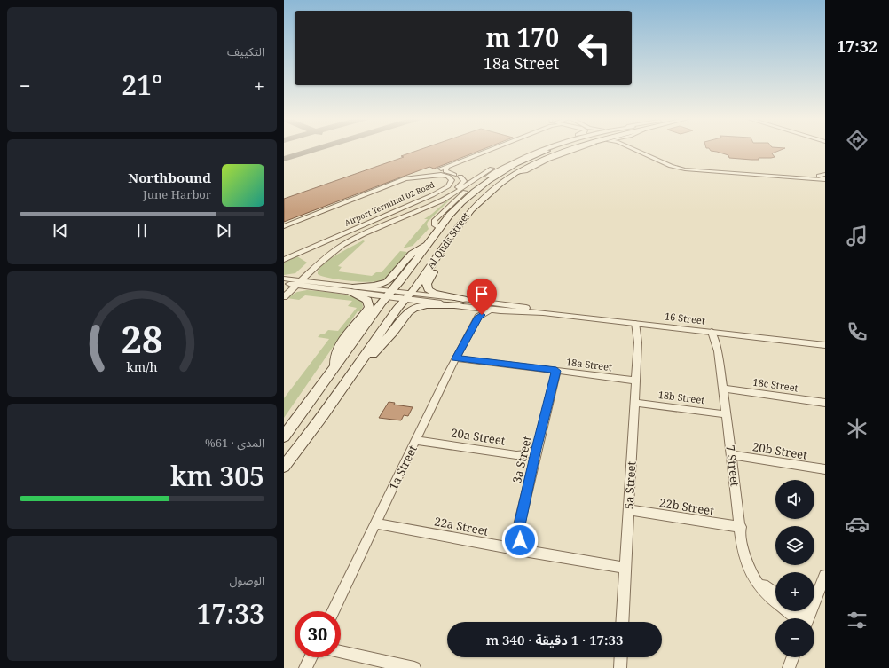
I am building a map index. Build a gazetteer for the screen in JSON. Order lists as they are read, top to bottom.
{
  "streets": {
    "main road": ["Al Quds Street"],
    "street": [
      "Airport Terminal 02 Road",
      "16 Street",
      "18a Street",
      "18c Street",
      "18b Street",
      "20a Street",
      "20b Street",
      "3a Street",
      "7 Street",
      "1a Street",
      "5a Street",
      "22b Street",
      "22a Street"
    ]
  },
  "crossings": [
    ["Al Quds Street", "16 Street"],
    ["16 Street", "7 Street"],
    ["16 Street", "5a Street"],
    ["18a Street", "3a Street"],
    ["18a Street", "1a Street"],
    ["18a Street", "5a Street"],
    ["18c Street", "7 Street"],
    ["18b Street", "7 Street"],
    ["18b Street", "5a Street"],
    ["20a Street", "3a Street"],
    ["20a Street", "1a Street"],
    ["20b Street", "7 Street"],
    ["3a Street", "22a Street"],
    ["7 Street", "22b Street"],
    ["1a Street", "22a Street"],
    ["5a Street", "22b Street"],
    ["5a Street", "22a Street"]
  ],
  "page": {
    "tabs": "17:32",
    "tile": [
      "التكييف",
      ["المدى · 61%", "305 km"],
      ["الوصول", "17:33"]
    ],
    "turn": ["170 m", "18a Street"],
    "heat": ["−", "21°", "+"],
    "song": ["Northbound", "June Harbor"],
    "map_buttons": ["+", "−"],
    "limit": "30",
    "trip": "17:33 · 1 دقيقة · 340 m",
    "gauge": ["28", "km/h"]
  }
}
